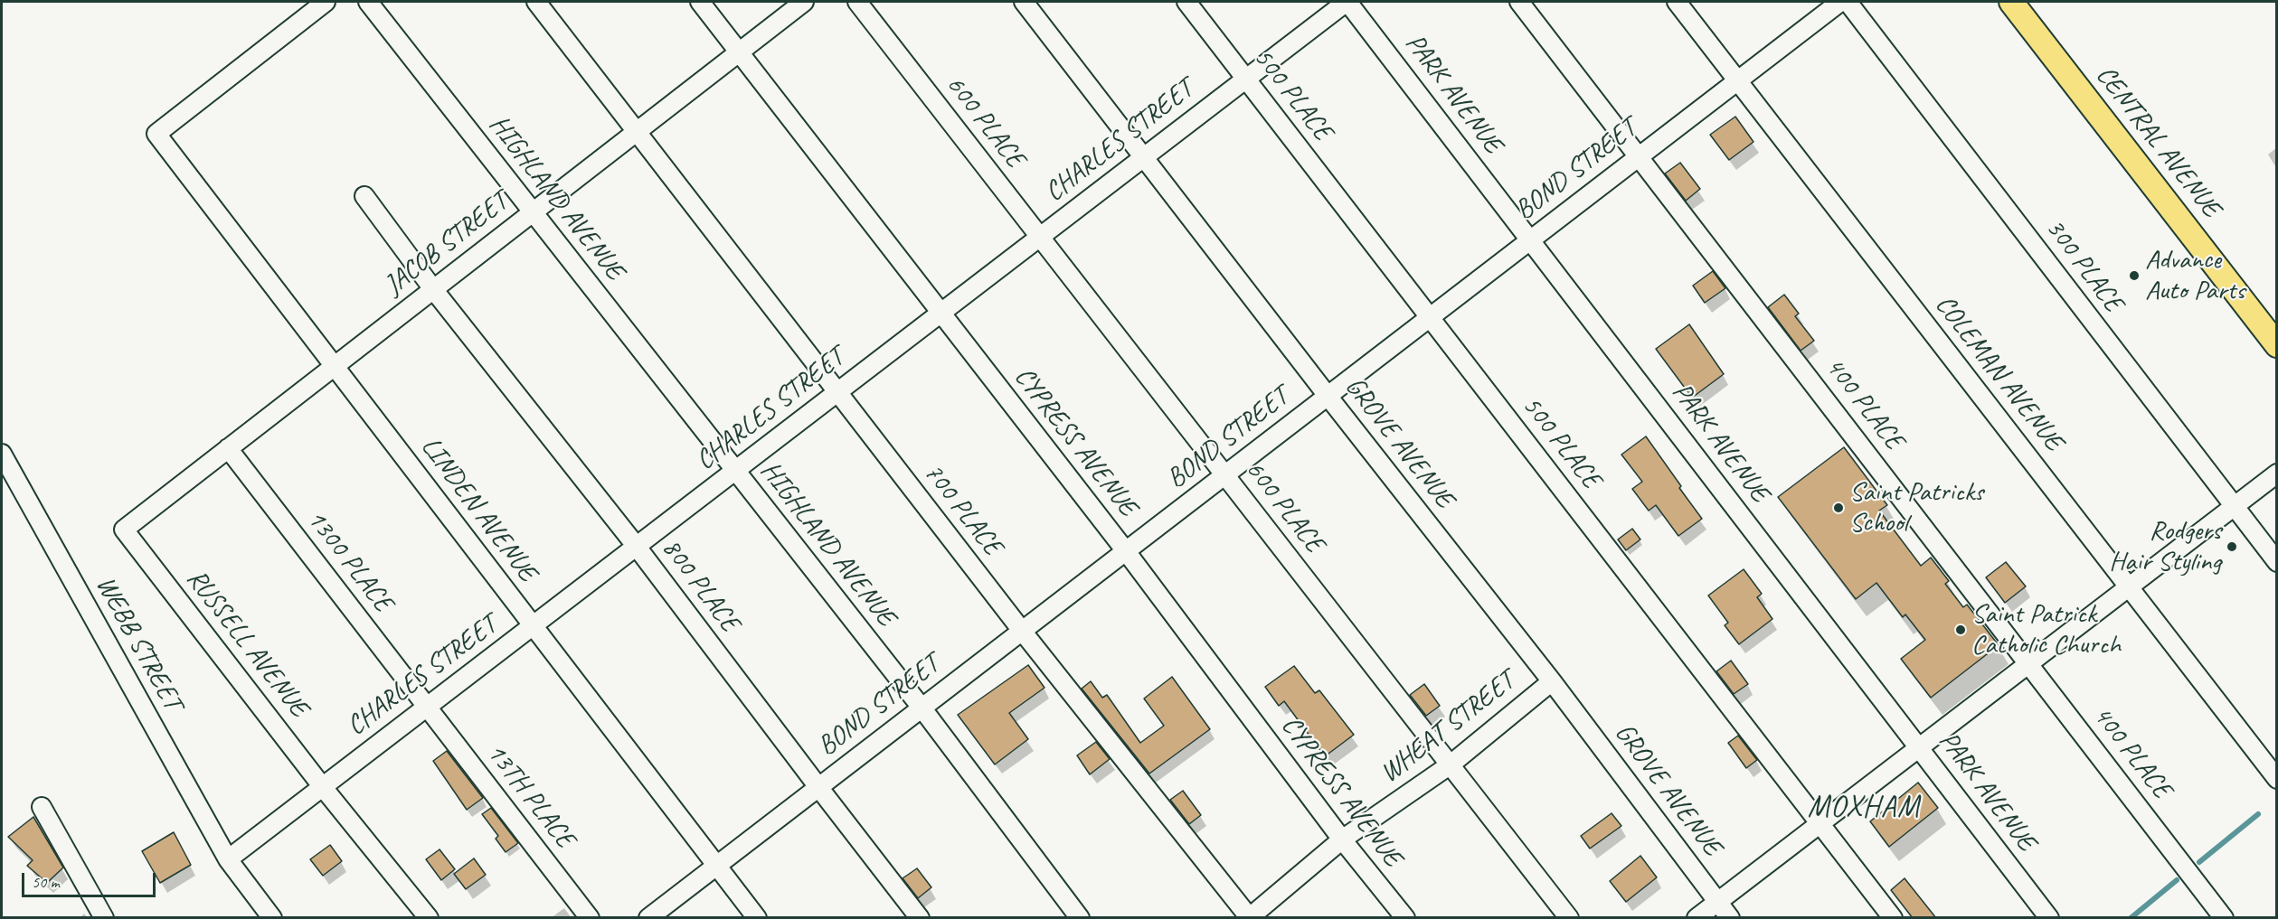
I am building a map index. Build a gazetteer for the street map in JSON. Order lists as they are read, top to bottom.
{
  "streets": {
    "main road": ["CENTRAL AVENUE"],
    "street": [
      "PARK AVENUE",
      "500 PLACE",
      "600 PLACE",
      "CHARLES STREET",
      "BOND STREET",
      "HIGHLAND AVENUE",
      "JACOB STREET",
      "300 PLACE",
      "COLEMAN AVENUE",
      "400 PLACE",
      "CYPRESS AVENUE",
      "GROVE AVENUE",
      "LINDEN AVENUE",
      "700 PLACE",
      "1300 PLACE",
      "800 PLACE",
      "WEBB STREET",
      "RUSSELL AVENUE",
      "WHEAT STREET",
      "13TH PLACE"
    ]
  },
  "crossings": [
    ["PARK AVENUE", "CHARLES STREET"],
    ["PARK AVENUE", "BOND STREET"],
    ["500 PLACE", "CHARLES STREET"],
    ["500 PLACE", "BOND STREET"],
    ["600 PLACE", "CHARLES STREET"],
    ["600 PLACE", "BOND STREET"],
    ["600 PLACE", "WHEAT STREET"],
    ["CHARLES STREET", "HIGHLAND AVENUE"],
    ["CHARLES STREET", "CYPRESS AVENUE"],
    ["CHARLES STREET", "GROVE AVENUE"],
    ["CHARLES STREET", "LINDEN AVENUE"],
    ["CHARLES STREET", "700 PLACE"],
    ["CHARLES STREET", "1300 PLACE"],
    ["CHARLES STREET", "800 PLACE"],
    ["CHARLES STREET", "WEBB STREET"],
    ["CHARLES STREET", "RUSSELL AVENUE"],
    ["CHARLES STREET", "13TH PLACE"],
    ["BOND STREET", "HIGHLAND AVENUE"],
    ["BOND STREET", "COLEMAN AVENUE"],
    ["BOND STREET", "400 PLACE"],
    ["BOND STREET", "CYPRESS AVENUE"],
    ["BOND STREET", "GROVE AVENUE"],
    ["BOND STREET", "LINDEN AVENUE"],
    ["BOND STREET", "700 PLACE"],
    ["BOND STREET", "800 PLACE"],
    ["HIGHLAND AVENUE", "JACOB STREET"],
    ["JACOB STREET", "CYPRESS AVENUE"],
    ["JACOB STREET", "LINDEN AVENUE"],
    ["JACOB STREET", "700 PLACE"],
    ["JACOB STREET", "1300 PLACE"],
    ["JACOB STREET", "800 PLACE"],
    ["JACOB STREET", "RUSSELL AVENUE"],
    ["CYPRESS AVENUE", "WHEAT STREET"],
    ["GROVE AVENUE", "WHEAT STREET"],
    ["700 PLACE", "WHEAT STREET"],
    ["1300 PLACE", "13TH PLACE"]
  ],
  "districts": ["MOXHAM"],
  "places": [
    "Advance Auto Parts",
    "Saint Patricks School",
    "Rodgers Hair Styling",
    "Saint Patrick Catholic Church"
  ],
  "scale_bar": "50 m"
}
